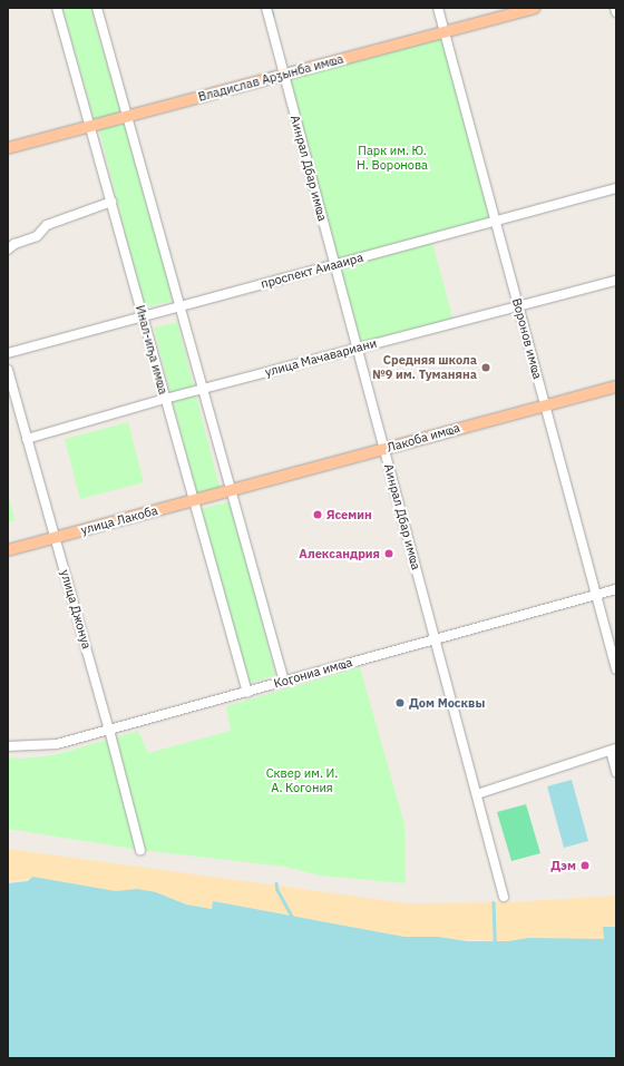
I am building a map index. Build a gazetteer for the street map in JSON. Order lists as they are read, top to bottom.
{
  "streets": {
    "main road": ["Владислав Арӡынба имҩа", "Лакоба имҩа", "улица Лакоба"],
    "street": [
      "Аинрал Дбар имҩа",
      "проспект Аиааира",
      "Воронов имҩа",
      "Инал-иҧа имҩа",
      "улица Мачавариани",
      "улица Джонуа",
      "Коӷониа имҩа"
    ]
  },
  "crossings": [
    ["Владислав Арӡынба имҩа", "Аинрал Дбар имҩа"],
    ["Владислав Арӡынба имҩа", "Воронов имҩа"],
    ["Владислав Арӡынба имҩа", "Инал-иҧа имҩа"],
    ["Аинрал Дбар имҩа", "проспект Аиааира"],
    ["Аинрал Дбар имҩа", "улица Мачавариани"],
    ["Аинрал Дбар имҩа", "Лакоба имҩа"],
    ["Аинрал Дбар имҩа", "Коӷониа имҩа"],
    ["проспект Аиааира", "Воронов имҩа"],
    ["проспект Аиааира", "Инал-иҧа имҩа"],
    ["Воронов имҩа", "улица Мачавариани"],
    ["Воронов имҩа", "Лакоба имҩа"],
    ["Воронов имҩа", "Коӷониа имҩа"],
    ["Инал-иҧа имҩа", "улица Мачавариани"],
    ["Инал-иҧа имҩа", "улица Лакоба"],
    ["Инал-иҧа имҩа", "Коӷониа имҩа"],
    ["улица Мачавариани", "улица Джонуа"],
    ["Лакоба имҩа", "улица Лакоба"],
    ["улица Лакоба", "улица Джонуа"],
    ["улица Джонуа", "Коӷониа имҩа"]
  ],
  "parks": ["Парк им. Ю. Н. Воронова", "Сквер им. И. А. Когония"],
  "places": [
    "Средняя школа №9 им. Туманяна",
    "Ясемин",
    "Александрия",
    "Дом Москвы",
    "Дэм"
  ]
}
